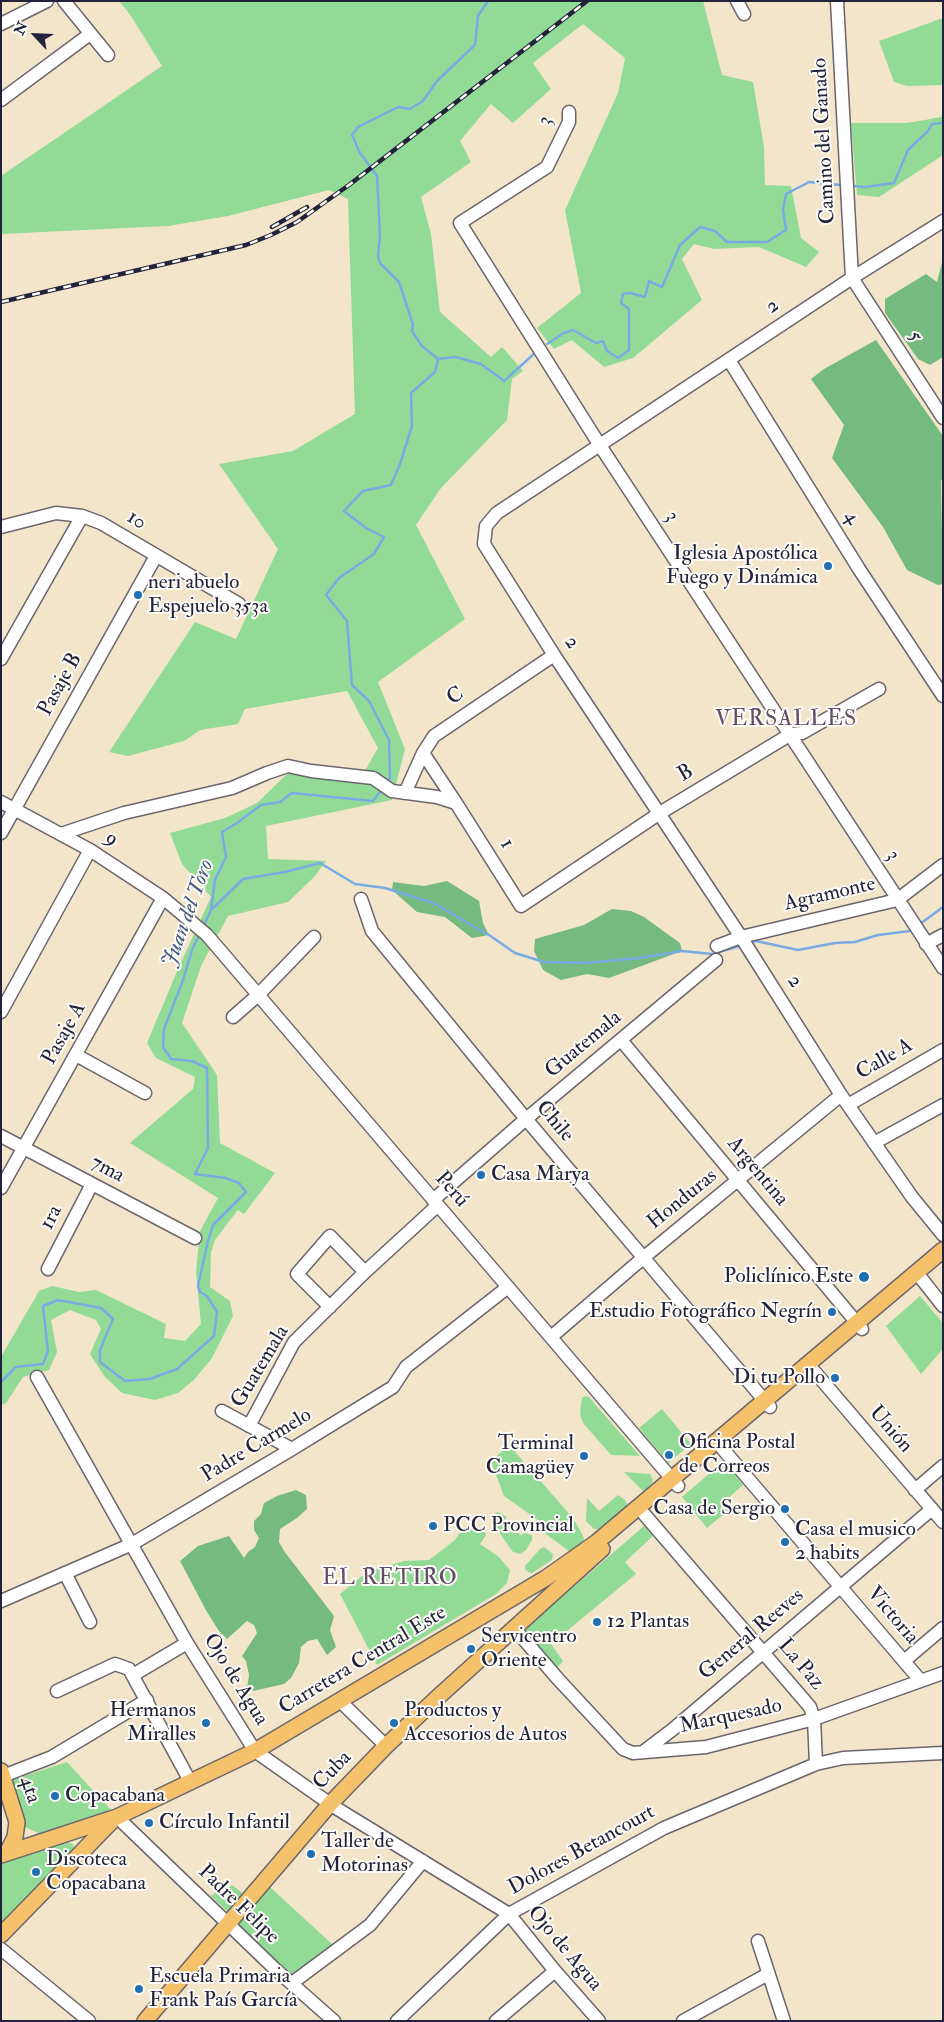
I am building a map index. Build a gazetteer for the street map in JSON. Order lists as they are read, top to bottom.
{
  "streets": {
    "main road": ["Carretera Central Este", "Cuba", "4ta"],
    "street": [
      "3",
      "Camino del Ganado",
      "2",
      "5",
      "4",
      "10",
      "Pasaje B",
      "C",
      "B",
      "9",
      "1",
      "Agramonte",
      "Pasaje A",
      "Guatemala",
      "Calle A",
      "Chile",
      "7ma",
      "Argentina",
      "Perú",
      "Honduras",
      "1ra",
      "Unión",
      "Padre Carmelo",
      "Victoria",
      "General Reeves",
      "La Paz",
      "Ojo de Agua",
      "Marquesado",
      "Dolores Betancourt",
      "Padre Felipe"
    ]
  },
  "crossings": [
    ["3", "2"],
    ["3", "B"],
    ["3", "Agramonte"],
    ["Camino del Ganado", "2"],
    ["Camino del Ganado", "5"],
    ["2", "5"],
    ["2", "4"],
    ["2", "C"],
    ["2", "B"],
    ["2", "Agramonte"],
    ["2", "Calle A"],
    ["2", "Honduras"],
    ["10", "Pasaje B"],
    ["Pasaje B", "9"],
    ["C", "1"],
    ["B", "1"],
    ["9", "Pasaje A"],
    ["9", "Perú"],
    ["Pasaje A", "7ma"],
    ["Guatemala", "Chile"],
    ["Guatemala", "Argentina"],
    ["Guatemala", "Perú"],
    ["Calle A", "Honduras"],
    ["Chile", "Honduras"],
    ["Chile", "Carretera Central Este"],
    ["7ma", "1ra"],
    ["Argentina", "Honduras"],
    ["Argentina", "Carretera Central Este"],
    ["Perú", "Honduras"],
    ["Perú", "Padre Carmelo"],
    ["Perú", "Carretera Central Este"],
    ["Unión", "General Reeves"],
    ["Unión", "Carretera Central Este"],
    ["Padre Carmelo", "Ojo de Agua"],
    ["Victoria", "General Reeves"],
    ["Victoria", "Carretera Central Este"],
    ["Victoria", "Marquesado"],
    ["General Reeves", "La Paz"],
    ["General Reeves", "Marquesado"],
    ["Carretera Central Este", "La Paz"],
    ["Carretera Central Este", "Ojo de Agua"],
    ["Carretera Central Este", "Cuba"],
    ["Carretera Central Este", "4ta"],
    ["Carretera Central Este", "Padre Felipe"],
    ["La Paz", "Marquesado"],
    ["La Paz", "Dolores Betancourt"],
    ["Ojo de Agua", "Cuba"],
    ["Ojo de Agua", "Dolores Betancourt"],
    ["Marquesado", "Cuba"],
    ["Cuba", "Padre Felipe"]
  ],
  "districts": ["VERSALLES", "EL RETIRO"],
  "water": ["Juan del Toro"],
  "places": [
    "Iglesia Apostólica Fuego y Dinámica",
    "neri abuelo Espejuelo 353a",
    "Casa Marya",
    "Policlínico Este",
    "Estudio Fotográfico Negrín",
    "Di tu Pollo",
    "Oficina Postal de Correos",
    "Terminal Camagüey",
    "Casa de Sergio",
    "PCC Provincial",
    "Casa el musico 2 habits",
    "12 Plantas",
    "Servicentro Oriente",
    "Hermanos Miralles",
    "Productos y Accesorios de Autos",
    "Copacabana",
    "Círculo Infantil",
    "Taller de Motorinas",
    "Discoteca Copacabana",
    "Escuela Primaria Frank País García"
  ],
  "north": "top left"
}
